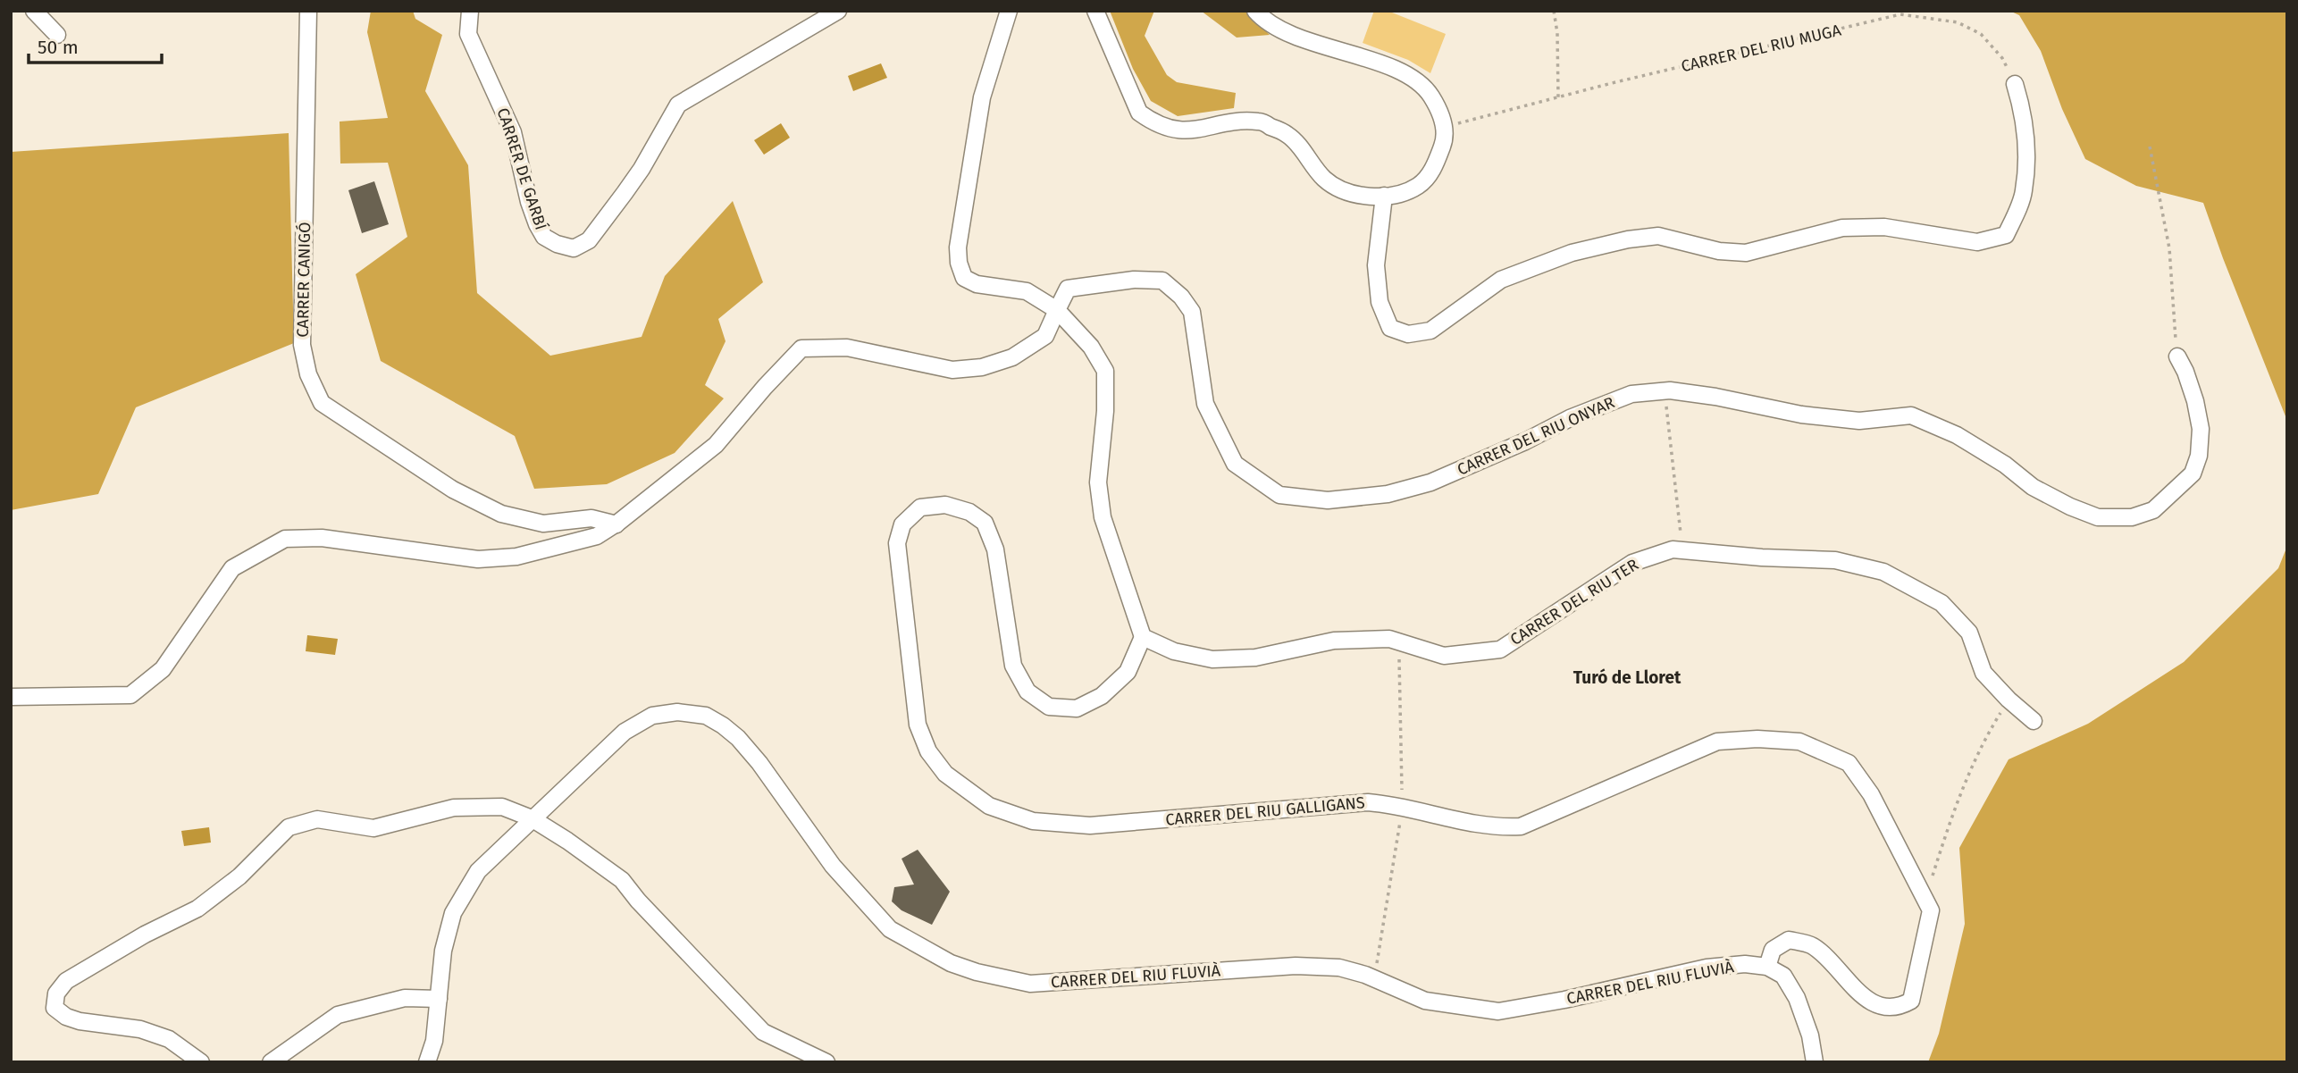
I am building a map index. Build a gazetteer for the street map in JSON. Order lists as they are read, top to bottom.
{
  "streets": {
    "street": [
      "CARRER DE GARBÍ",
      "CARRER CANIGÓ",
      "CARRER DEL RIU ONYAR",
      "CARRER DEL RIU TER",
      "CARRER DEL RIU GALLIGANS",
      "CARRER DEL RIU FLUVIÀ"
    ],
    "path": ["CARRER DEL RIU MUGA"]
  },
  "crossings": [
    ["CARRER DEL RIU TER", "CARRER DEL RIU GALLIGANS"],
    ["CARRER DEL RIU GALLIGANS", "CARRER DEL RIU FLUVIÀ"]
  ],
  "districts": ["Turó de Lloret"],
  "scale_bar": "50 m"
}
